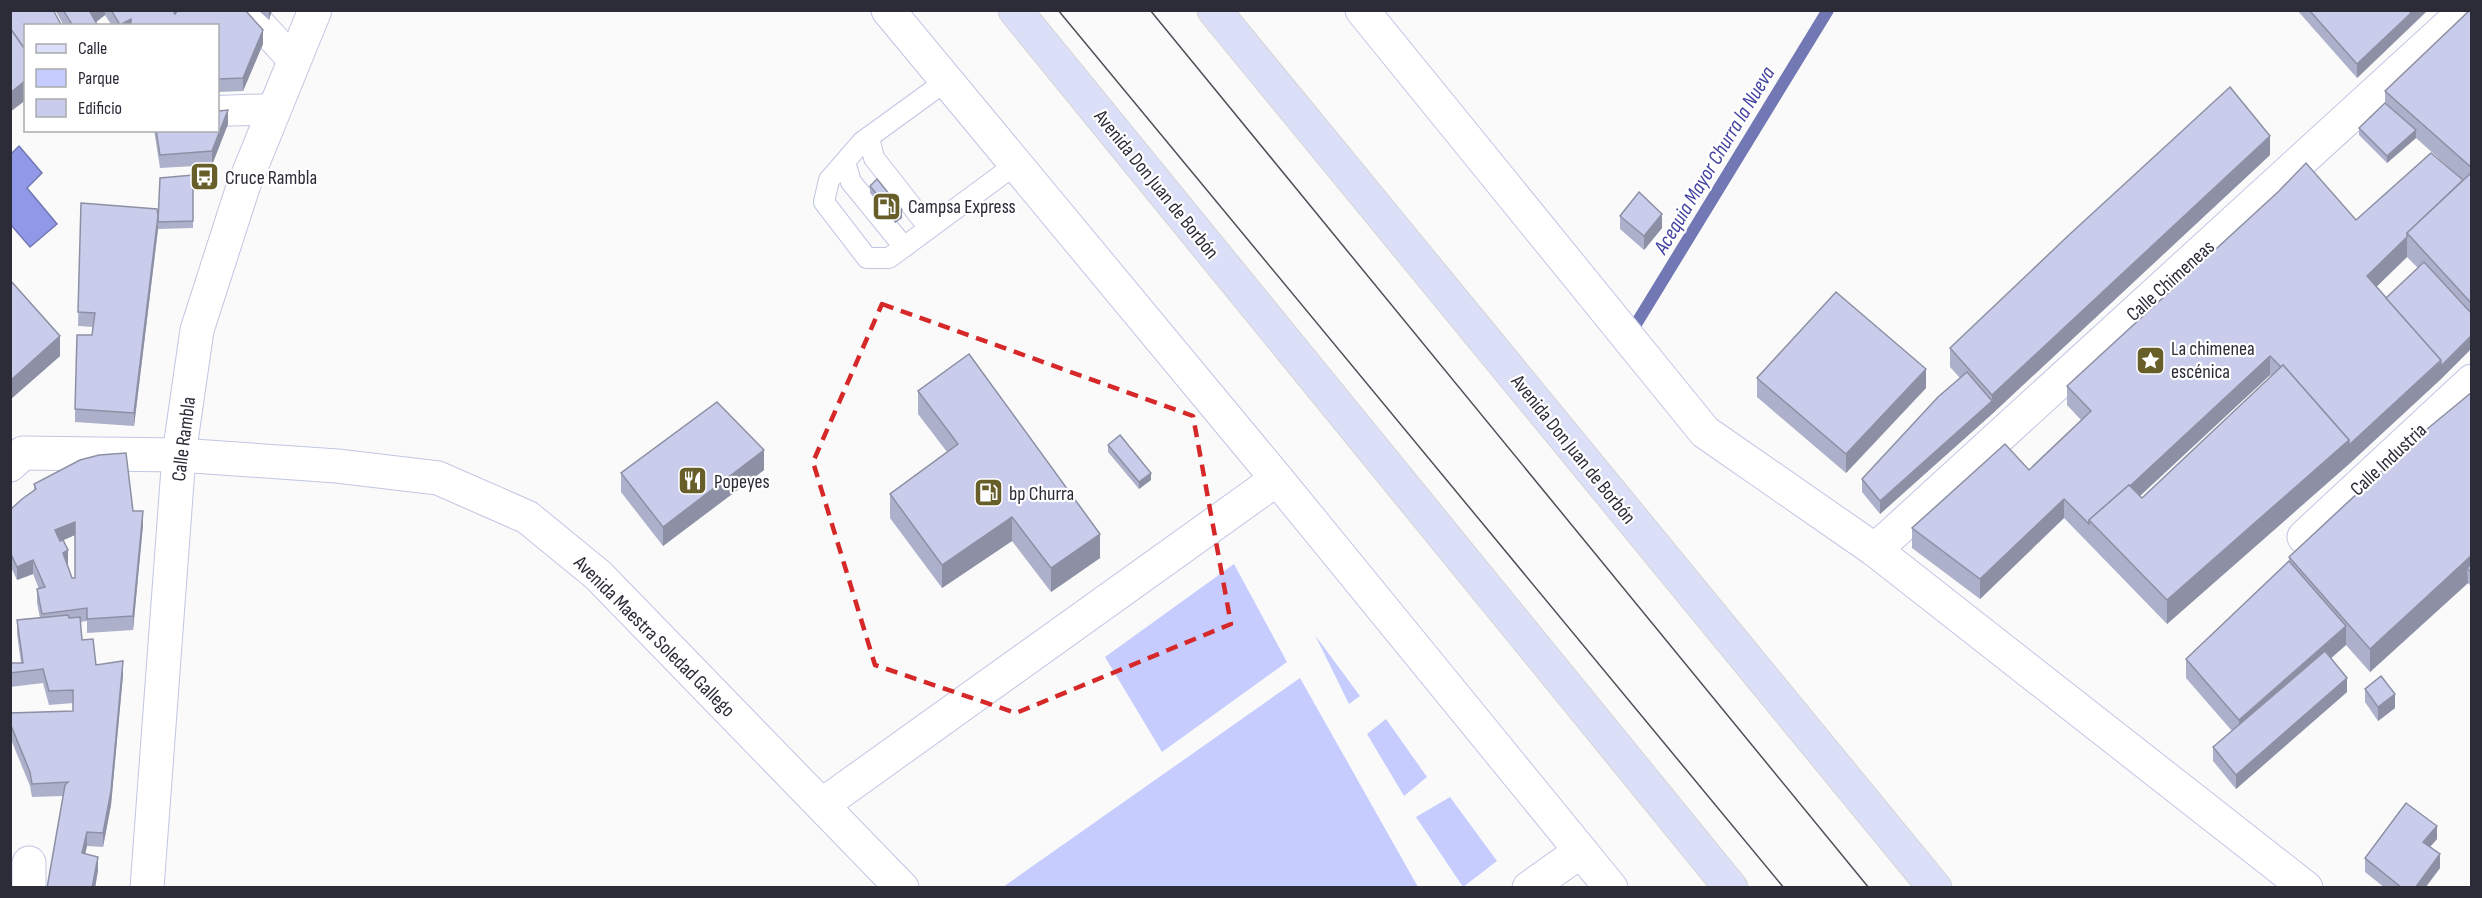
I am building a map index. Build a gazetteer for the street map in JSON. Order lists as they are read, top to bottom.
{
  "streets": {
    "main road": ["Avenida Don Juan de Borbón"],
    "street": [
      "Calle Chimeneas",
      "Calle Rambla",
      "Calle Industria",
      "Avenida Maestra Soledad Gallego"
    ]
  },
  "crossings": [
    ["Calle Rambla", "Avenida Maestra Soledad Gallego"]
  ],
  "water": ["Acequia Mayor Churra la Nueva"],
  "places": {
    "bus stop": ["Cruce Rambla"],
    "fuel station": ["Campsa Express", "bp Churra"],
    "place": ["La chimenea escénica"],
    "restaurant": ["Popeyes"]
  },
  "legend": ["Calle", "Parque", "Edificio"]
}
